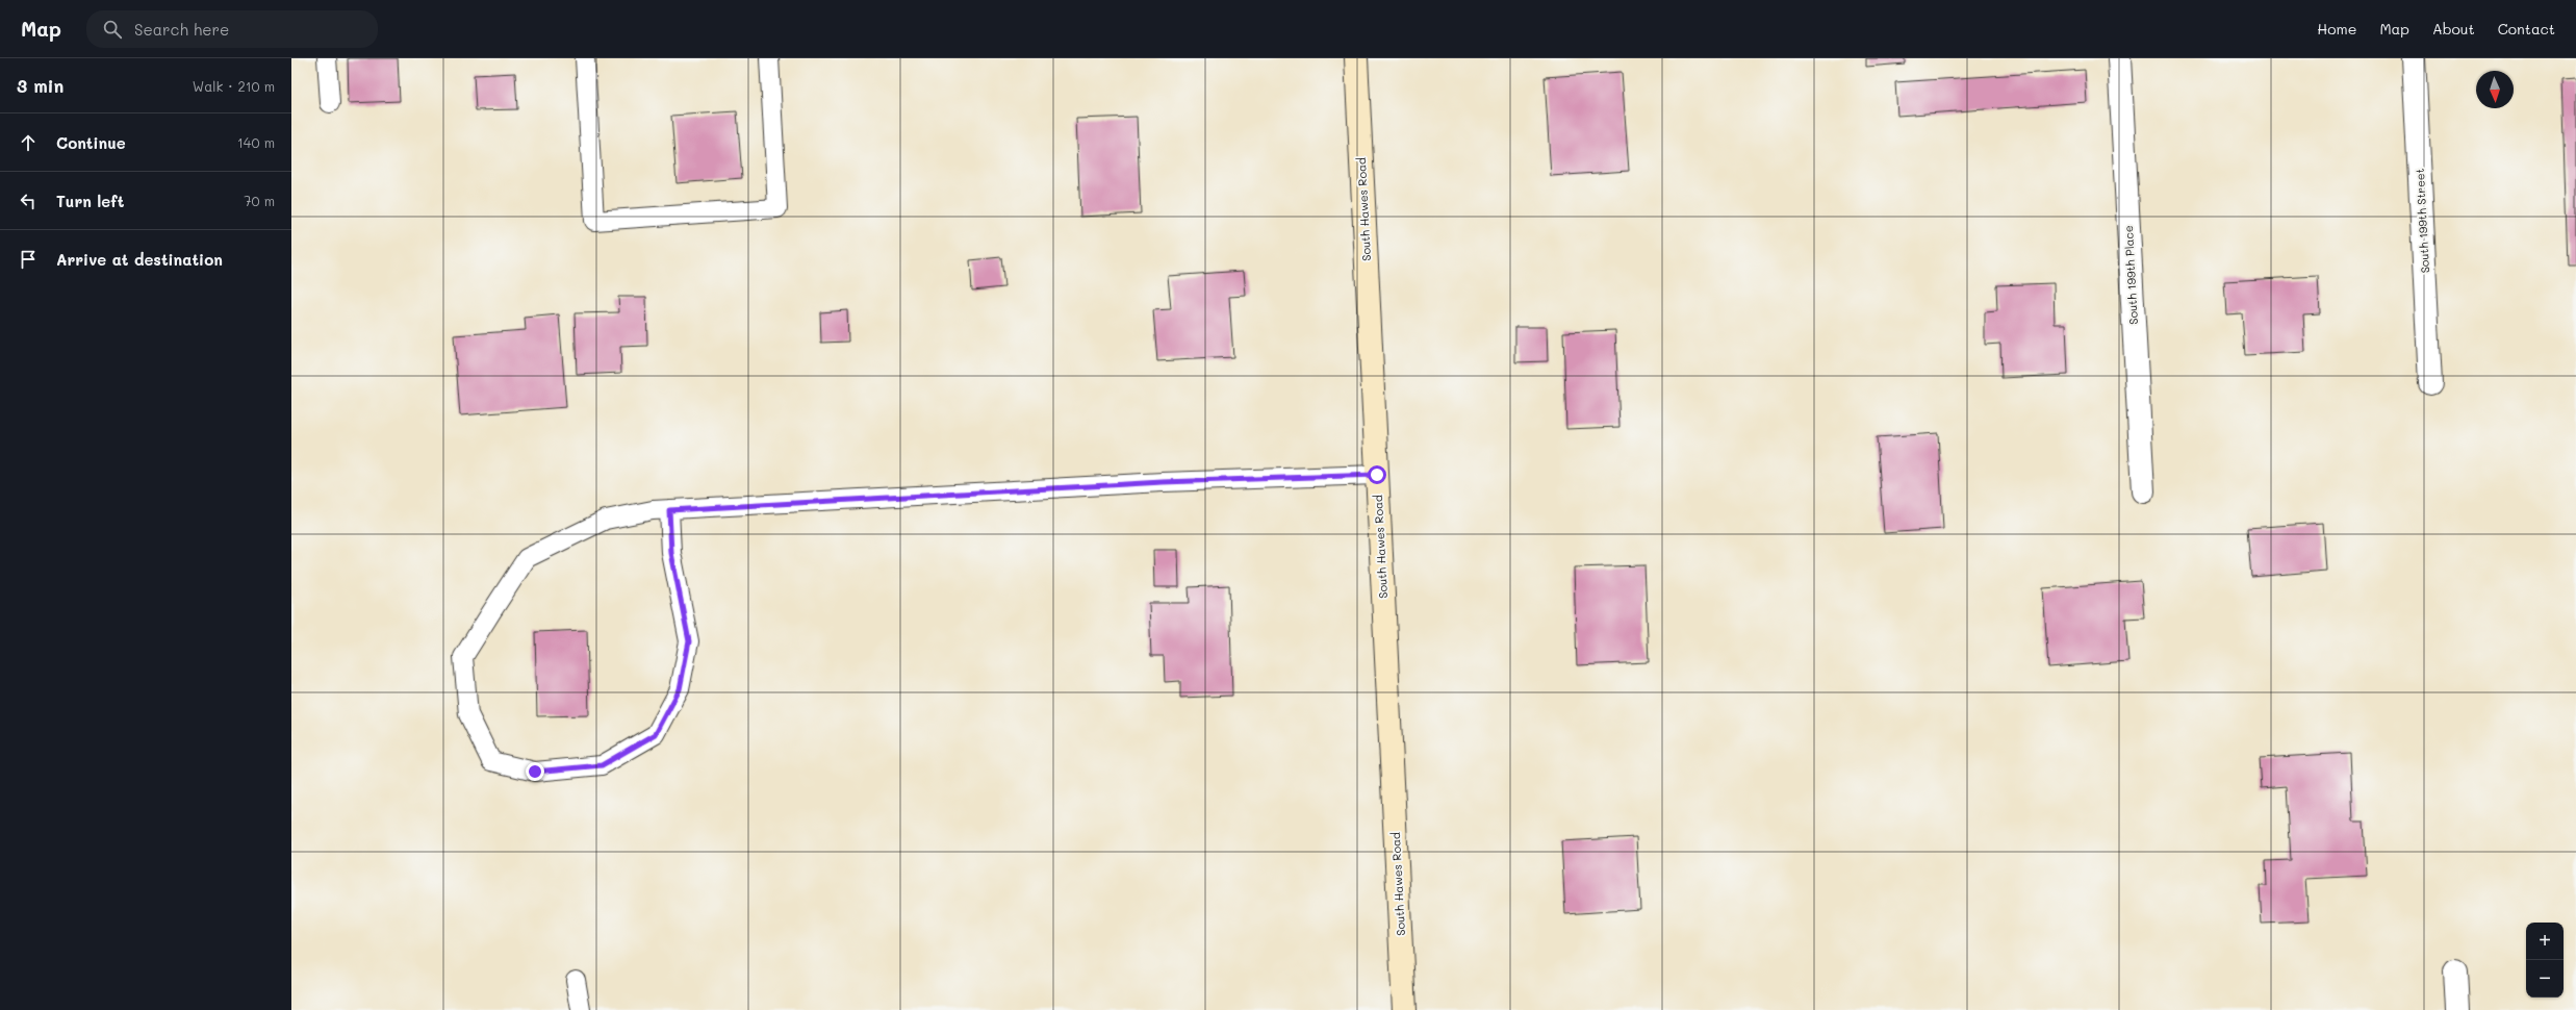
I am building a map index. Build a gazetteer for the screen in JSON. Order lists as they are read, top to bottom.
{
  "streets": {
    "main road": ["South Hawes Road"],
    "street": ["South 199th Street", "South 199th Place"]
  },
  "north": "bottom",
  "page": {
    "header": "Map",
    "search": "Search here",
    "nav": [
      "Home",
      "Map",
      "About",
      "Contact"
    ],
    "heading": ["3 min", "Walk · 210 m"],
    "list": [
      ["Continue", "140 m"],
      ["Turn left", "70 m"],
      "Arrive at destination"
    ],
    "map_buttons": ["+", "−"]
  }
}
